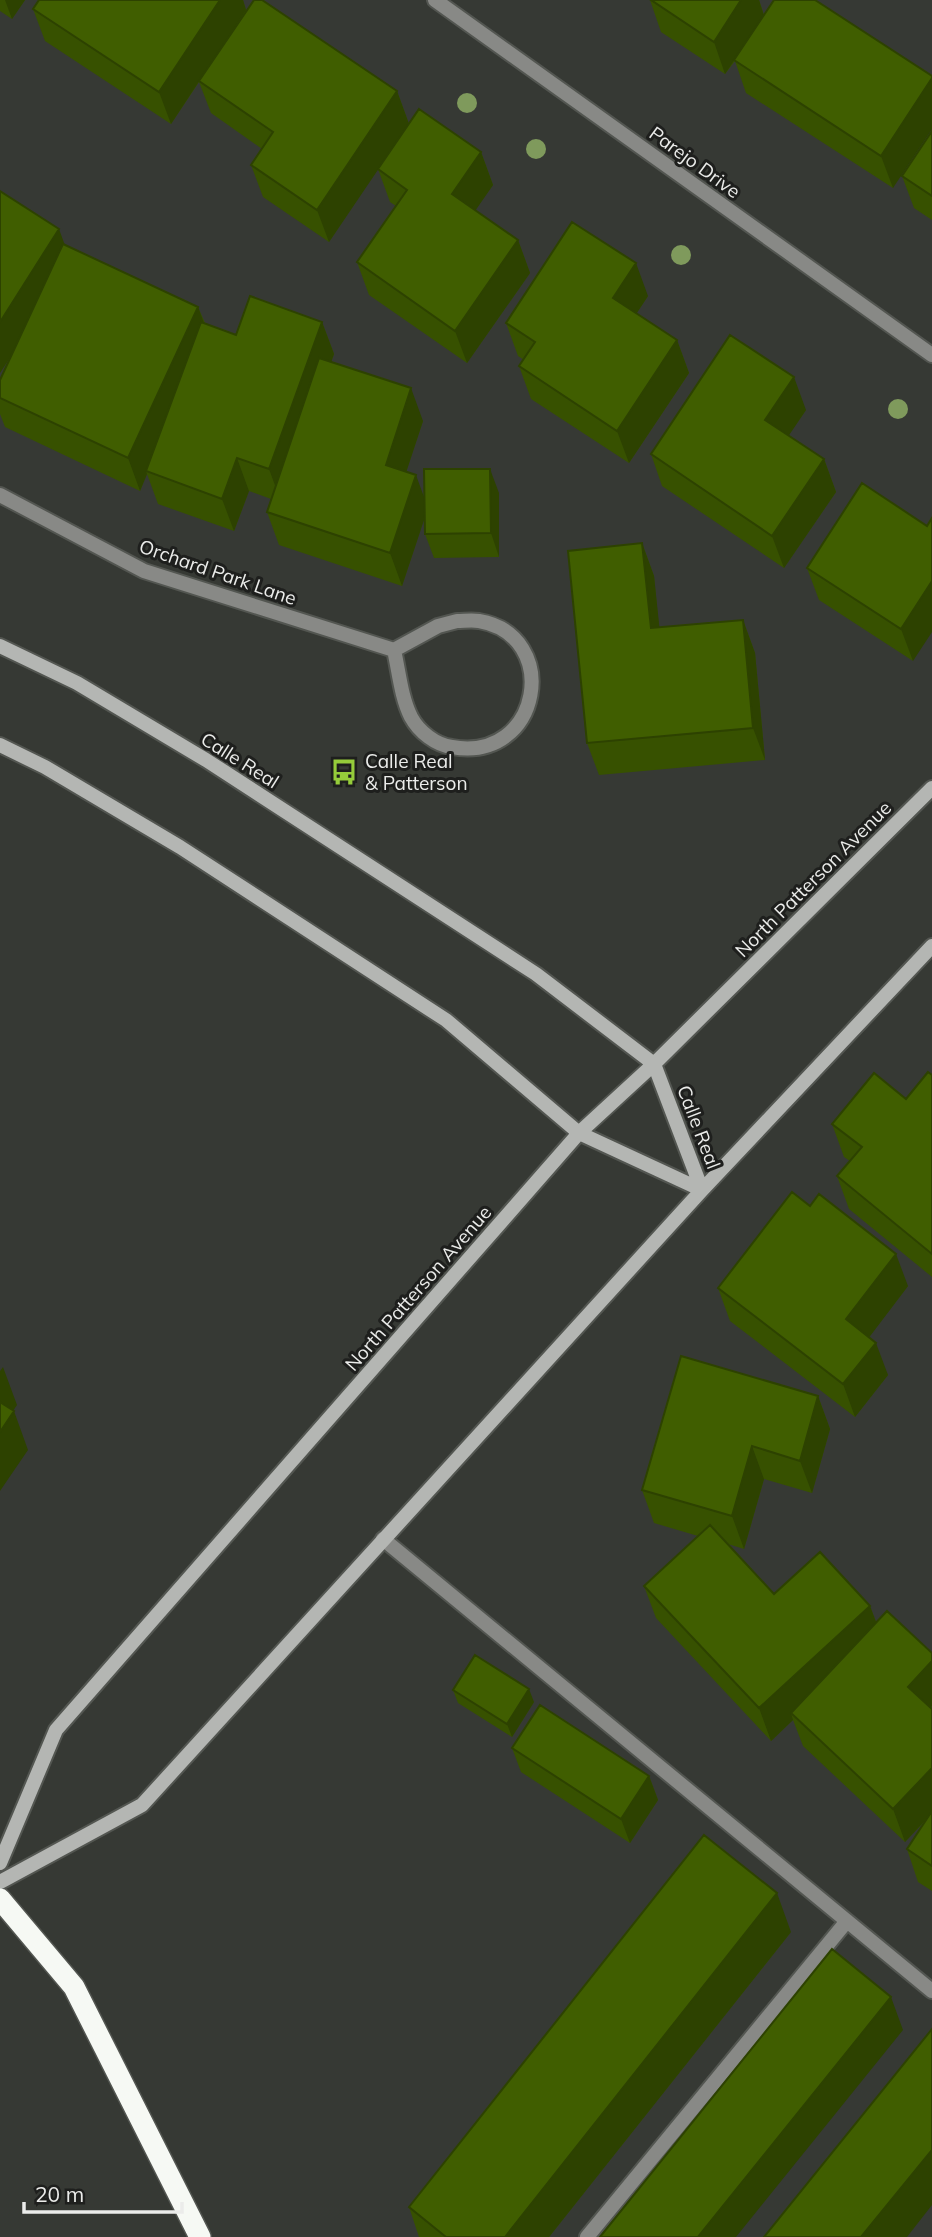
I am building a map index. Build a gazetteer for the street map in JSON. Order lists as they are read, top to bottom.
{
  "streets": {
    "main road": ["Calle Real", "North Patterson Avenue"],
    "street": ["Parejo Drive", "Orchard Park Lane"]
  },
  "crossings": [
    ["Calle Real", "North Patterson Avenue"]
  ],
  "places": {
    "bus stop": ["Calle Real & Patterson"]
  },
  "scale_bar": "20 m"
}
